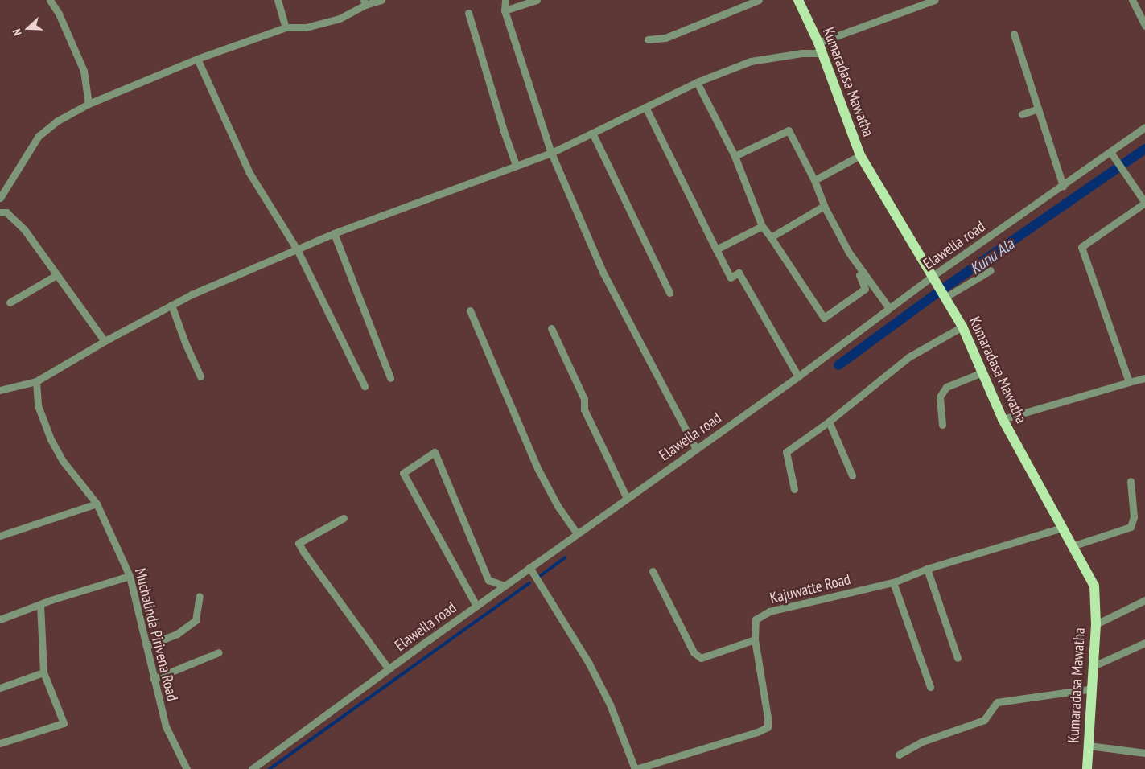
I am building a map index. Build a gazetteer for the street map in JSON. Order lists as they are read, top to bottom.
{
  "streets": {
    "main road": ["Kumaradasa Mawatha"],
    "street": ["Elawella road", "Kajuwatte Road", "Muchalinda Pirivena Road"]
  },
  "crossings": [
    ["Kumaradasa Mawatha", "Elawella road"],
    ["Kumaradasa Mawatha", "Kajuwatte Road"]
  ],
  "water": ["Kunu Ala"],
  "north": "left"
}
